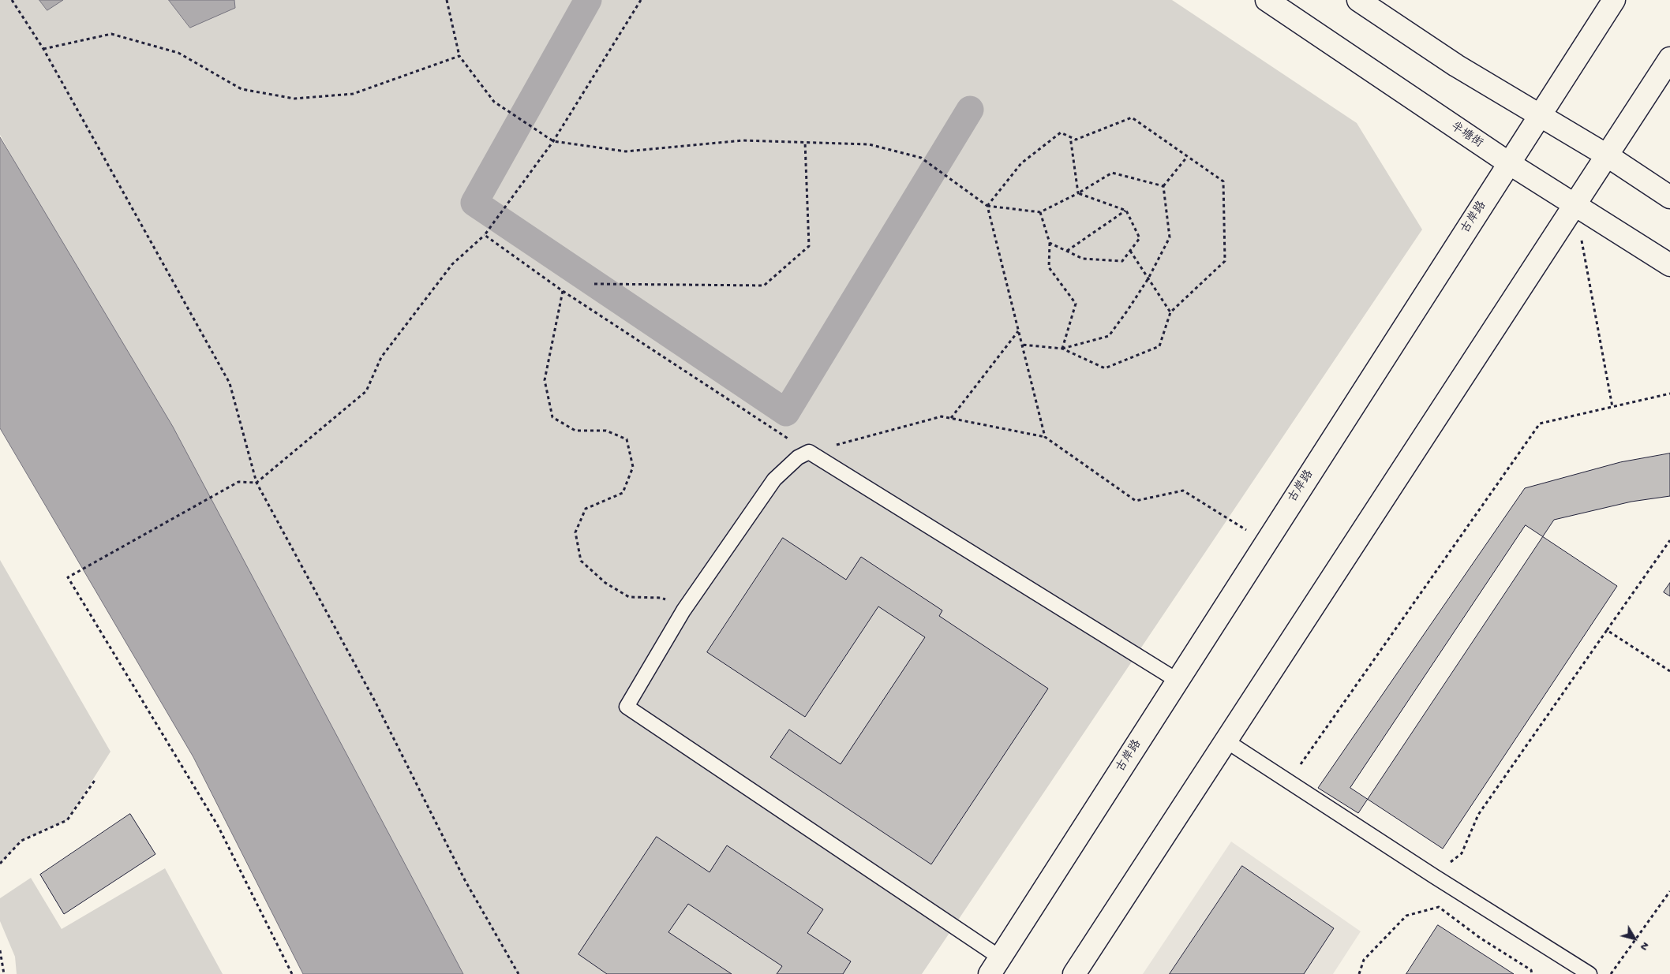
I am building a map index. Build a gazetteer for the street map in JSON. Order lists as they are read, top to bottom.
{
  "streets": {
    "street": ["半塘街", "古岸路"]
  },
  "crossings": [
    ["半塘街", "古岸路"]
  ],
  "north": "bottom right"
}
